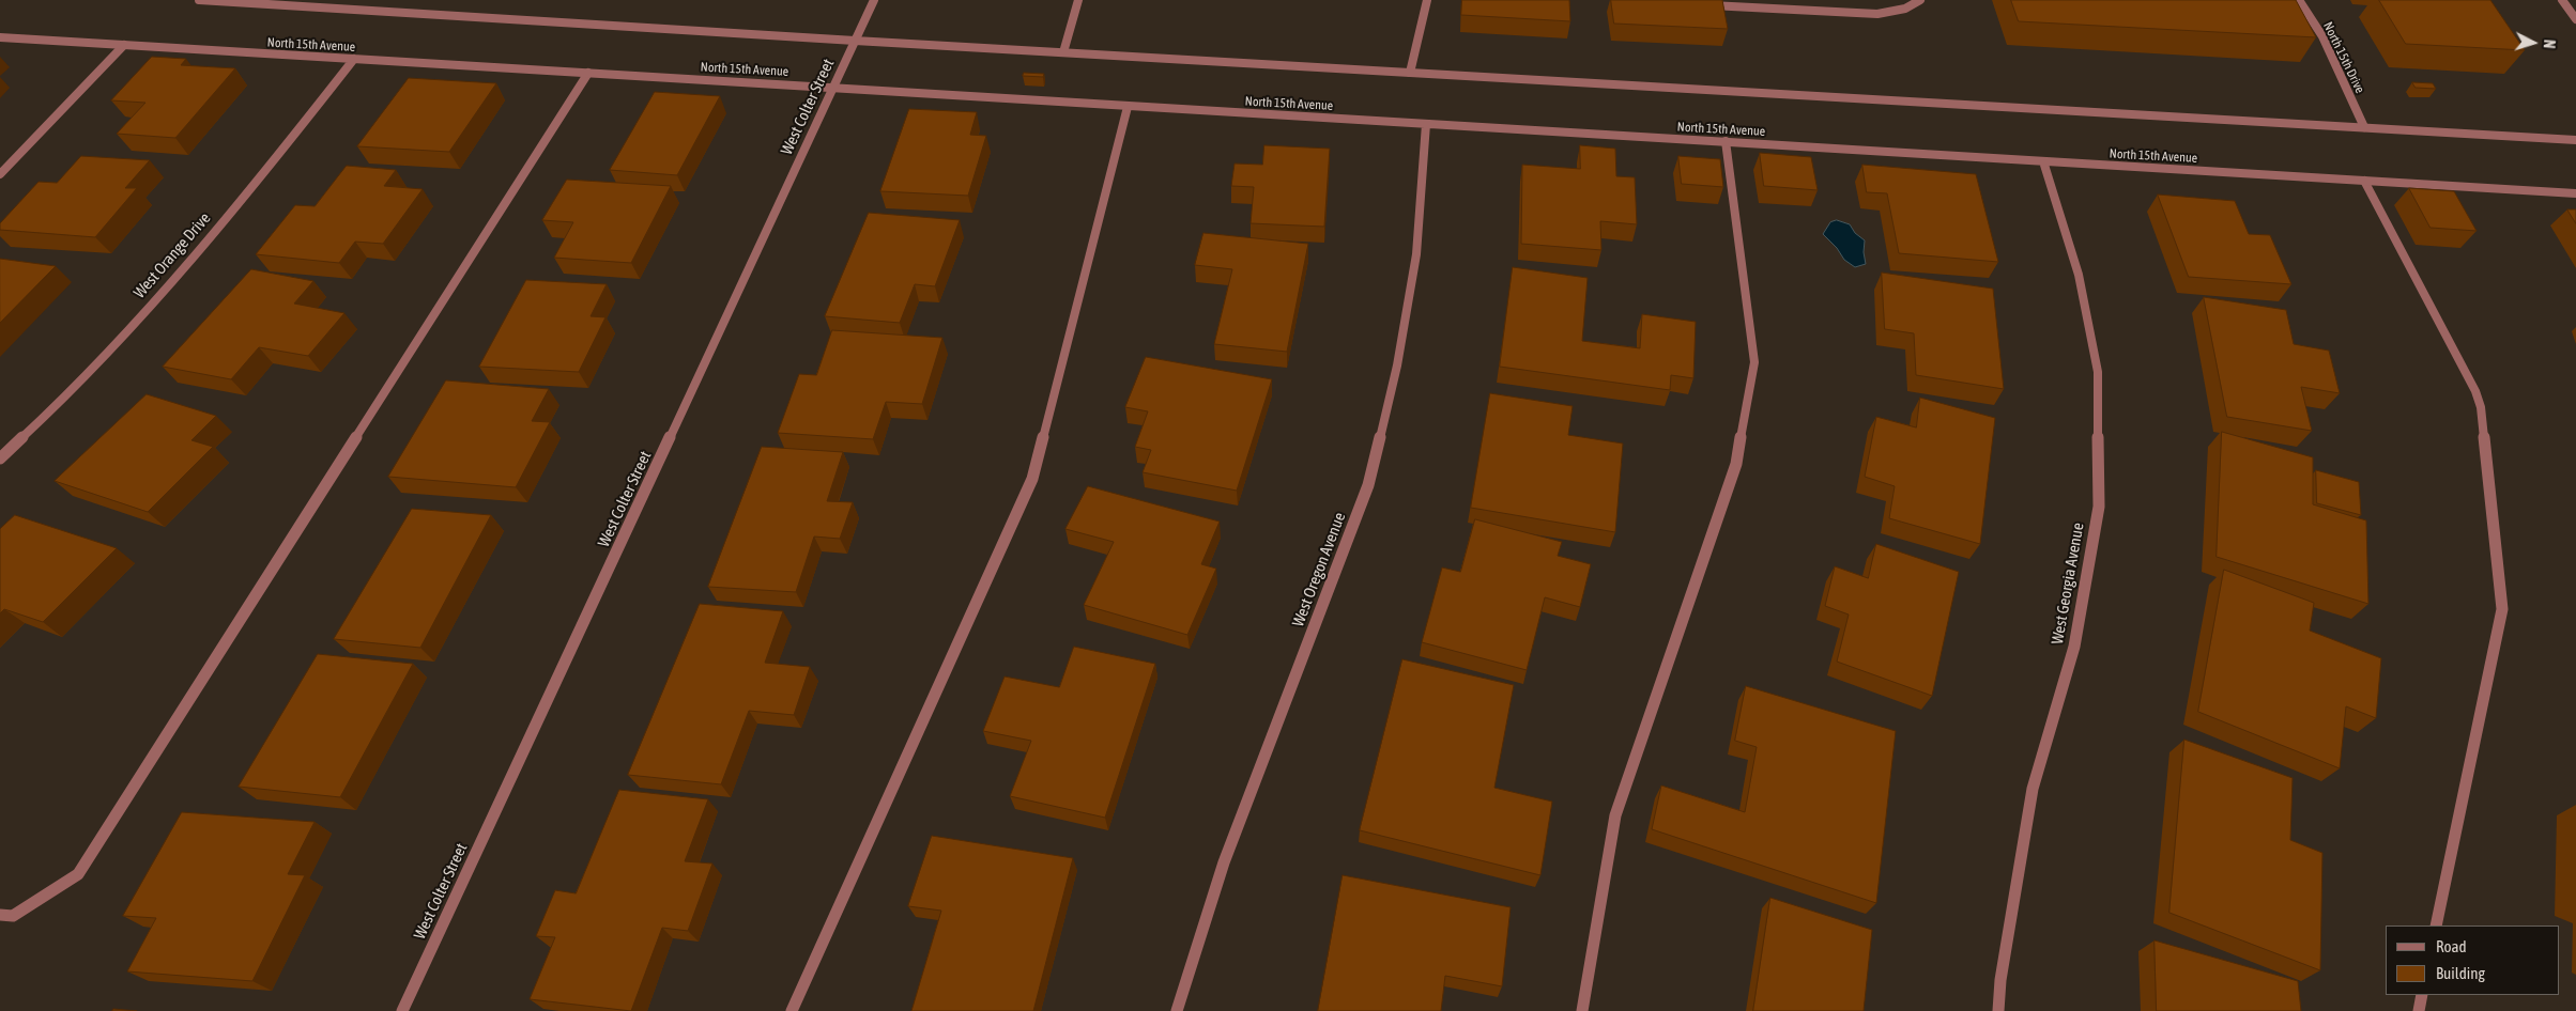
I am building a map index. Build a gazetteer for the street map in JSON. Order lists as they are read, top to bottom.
{
  "streets": {
    "street": [
      "North 15th Avenue",
      "North 15th Drive",
      "West Colter Street",
      "West Orange Drive",
      "West Oregon Avenue",
      "West Georgia Avenue"
    ]
  },
  "crossings": [
    ["North 15th Avenue", "West Colter Street"],
    ["North 15th Avenue", "West Orange Drive"],
    ["North 15th Avenue", "West Oregon Avenue"],
    ["North 15th Avenue", "West Georgia Avenue"]
  ],
  "legend": ["Road", "Building"],
  "north": "right"
}
